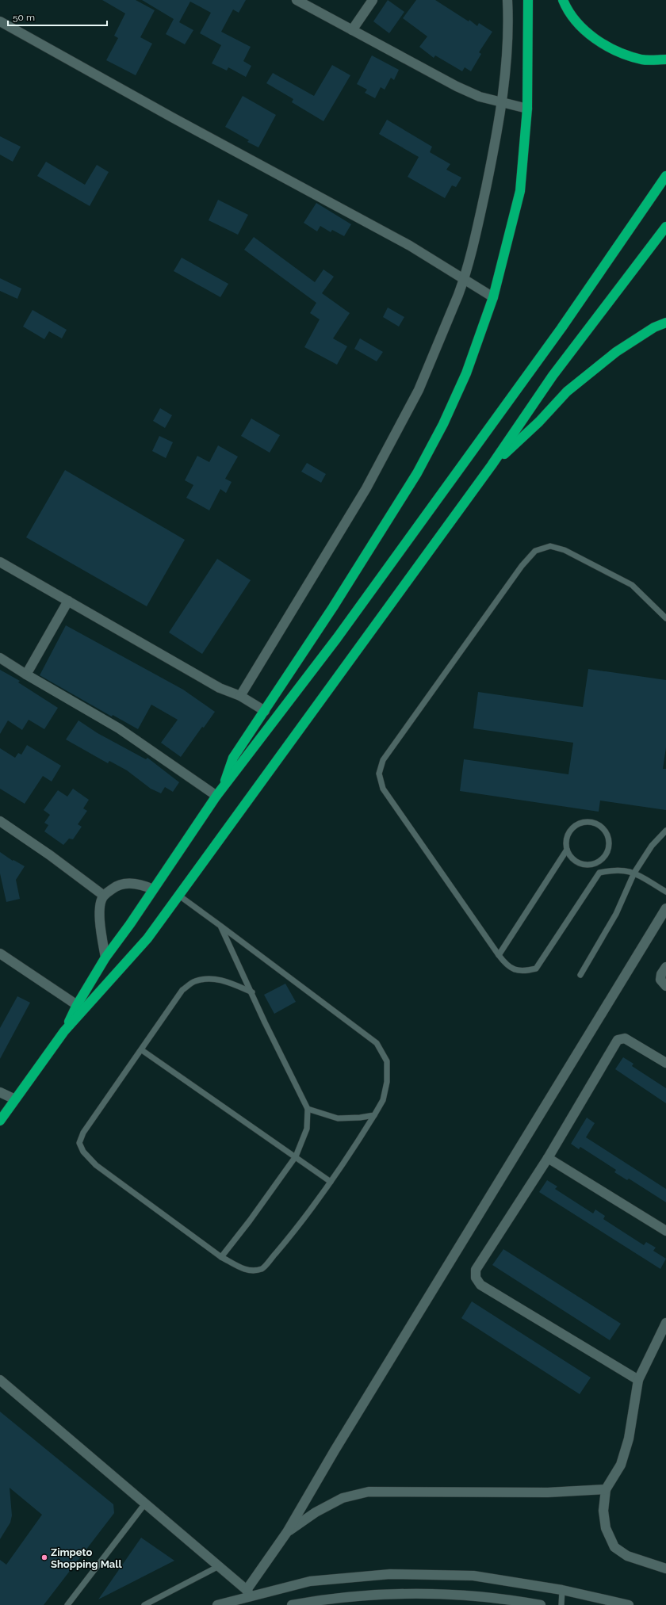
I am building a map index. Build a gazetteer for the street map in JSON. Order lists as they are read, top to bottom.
{
  "places": ["Zimpeto Shopping Mall"],
  "scale_bar": "50 m"
}
